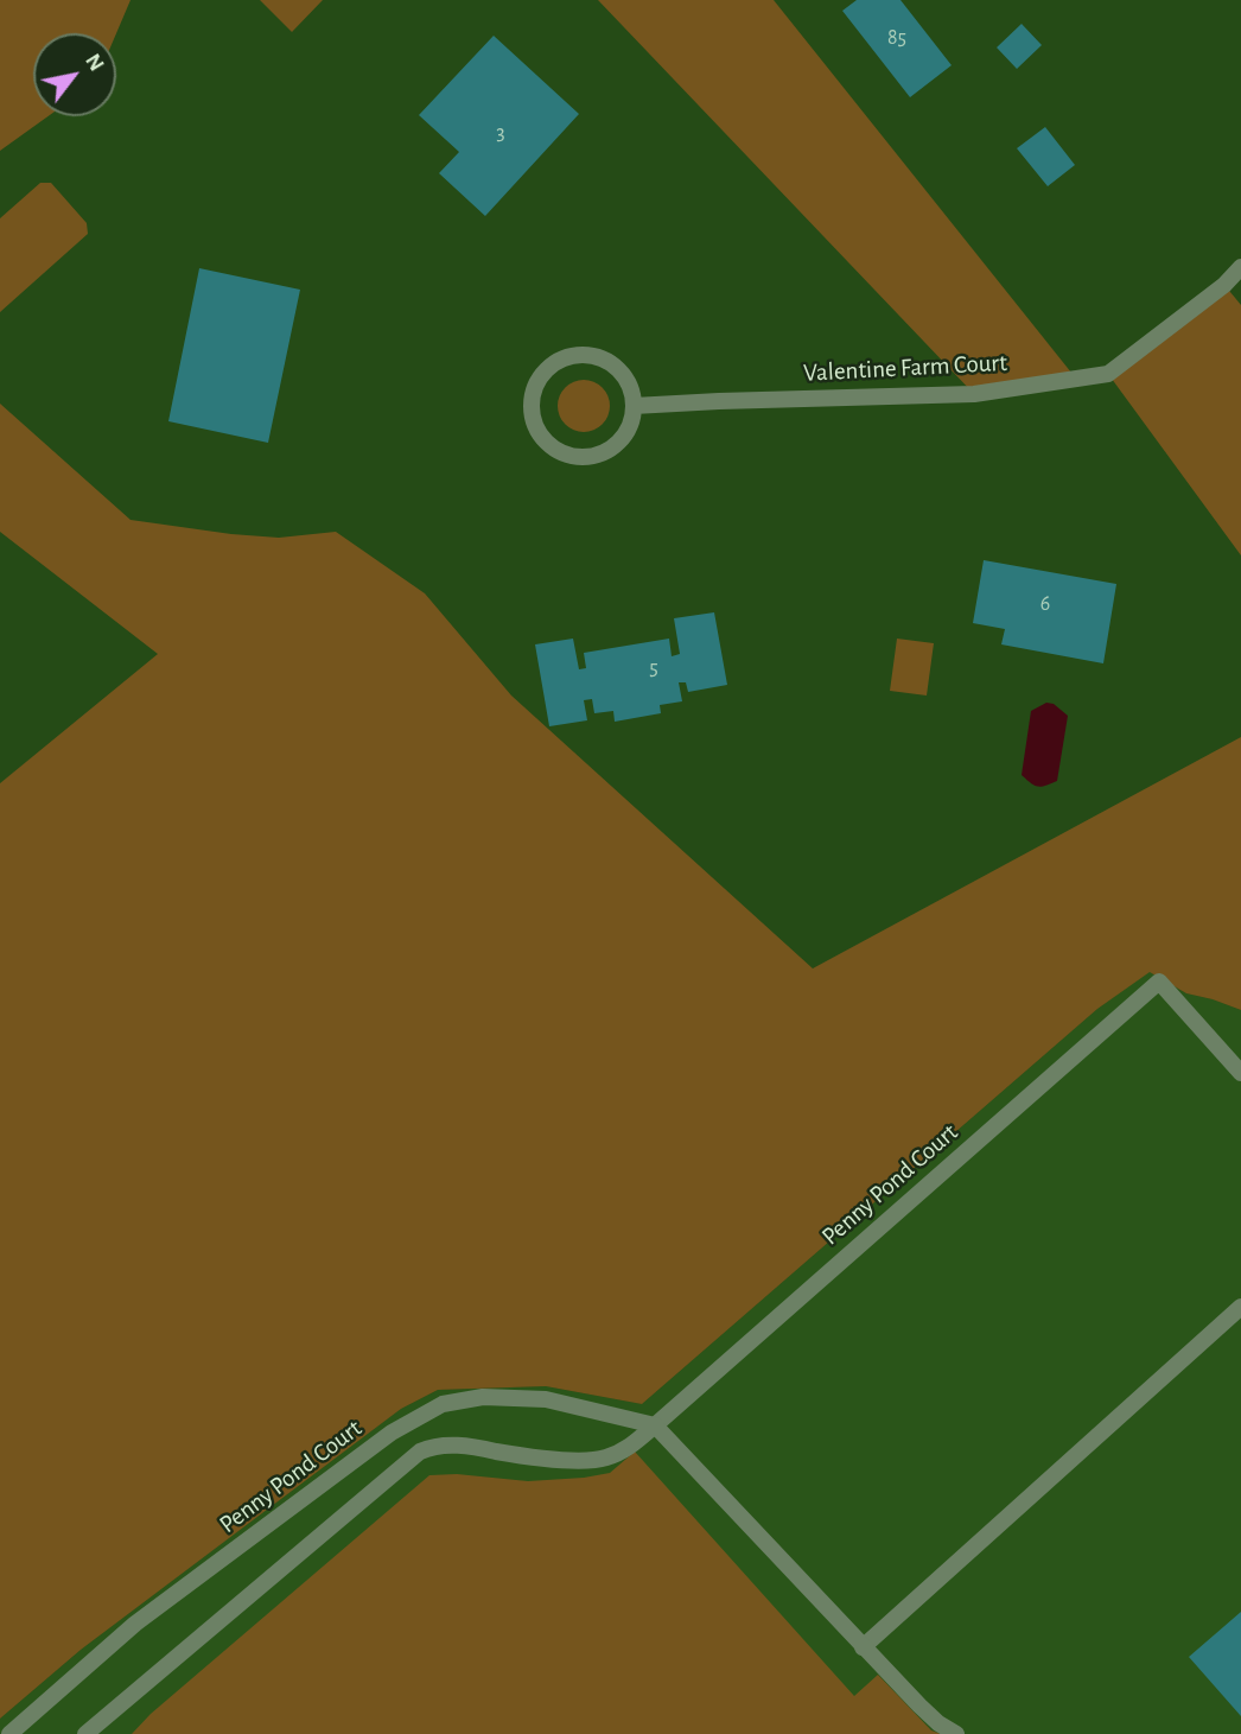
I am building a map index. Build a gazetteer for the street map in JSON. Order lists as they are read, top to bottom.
{
  "streets": {
    "street": ["Valentine Farm Court", "Penny Pond Court"]
  },
  "house_numbers": [
    "85",
    "3",
    "6",
    "5"
  ],
  "north": "top right"
}
